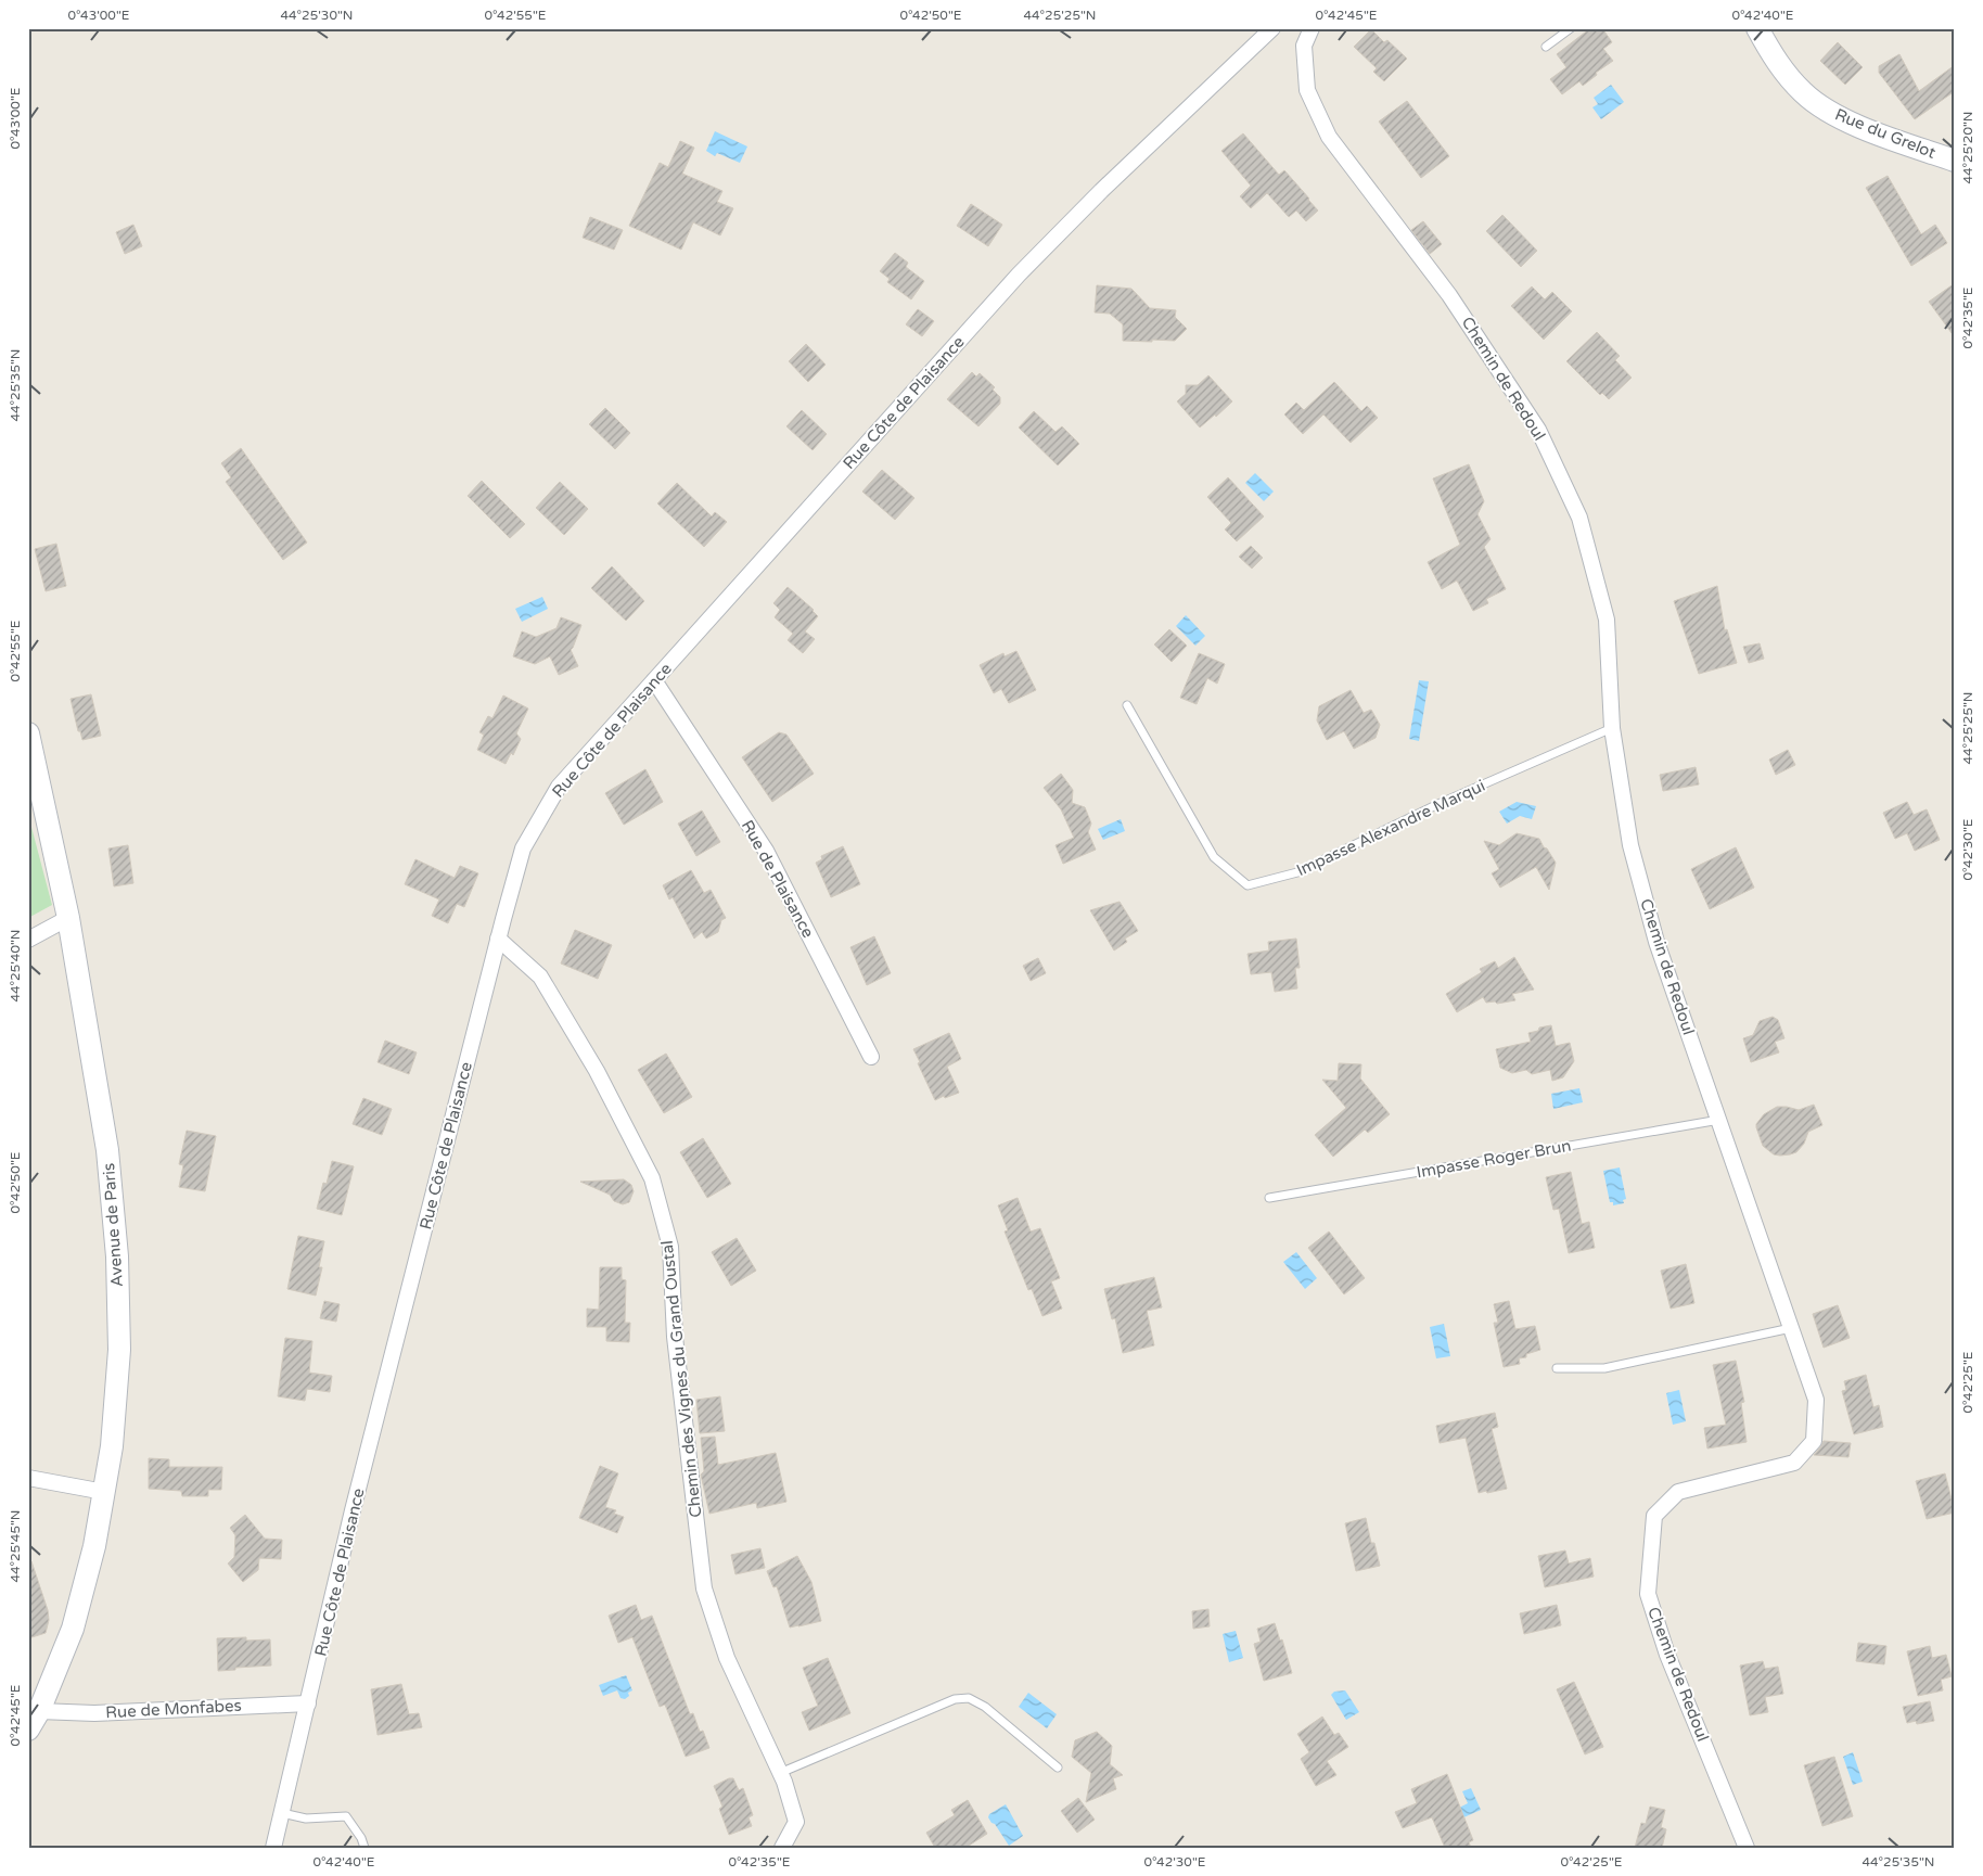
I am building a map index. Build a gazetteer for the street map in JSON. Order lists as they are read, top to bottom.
{
  "streets": {
    "main road": ["Rue du Grelot", "Avenue de Paris"],
    "street": [
      "Chemin de Redoul",
      "Rue Côte de Plaisance",
      "Rue de Plaisance",
      "Chemin des Vignes du Grand Oustal",
      "Rue de Monfabes"
    ],
    "lane": ["Impasse Alexandre Marqui", "Impasse Roger Brun"]
  },
  "crossings": [
    ["Chemin de Redoul", "Impasse Alexandre Marqui"],
    ["Chemin de Redoul", "Impasse Roger Brun"],
    ["Rue Côte de Plaisance", "Rue de Plaisance"],
    ["Rue Côte de Plaisance", "Chemin des Vignes du Grand Oustal"],
    ["Rue Côte de Plaisance", "Rue de Monfabes"],
    ["Avenue de Paris", "Rue de Monfabes"]
  ],
  "coordinates": [
    "0°43'00\"E",
    "44°25'30\"N",
    "0°42'55\"E",
    "0°42'50\"E",
    "44°25'25\"N",
    "0°42'45\"E",
    "0°42'40\"E",
    "44°25'20\"N",
    "0°42'35\"E",
    "44°25'35\"N",
    "0°42'30\"E",
    "44°25'40\"N",
    "0°42'25\"E",
    "44°25'45\"N"
  ]
}
